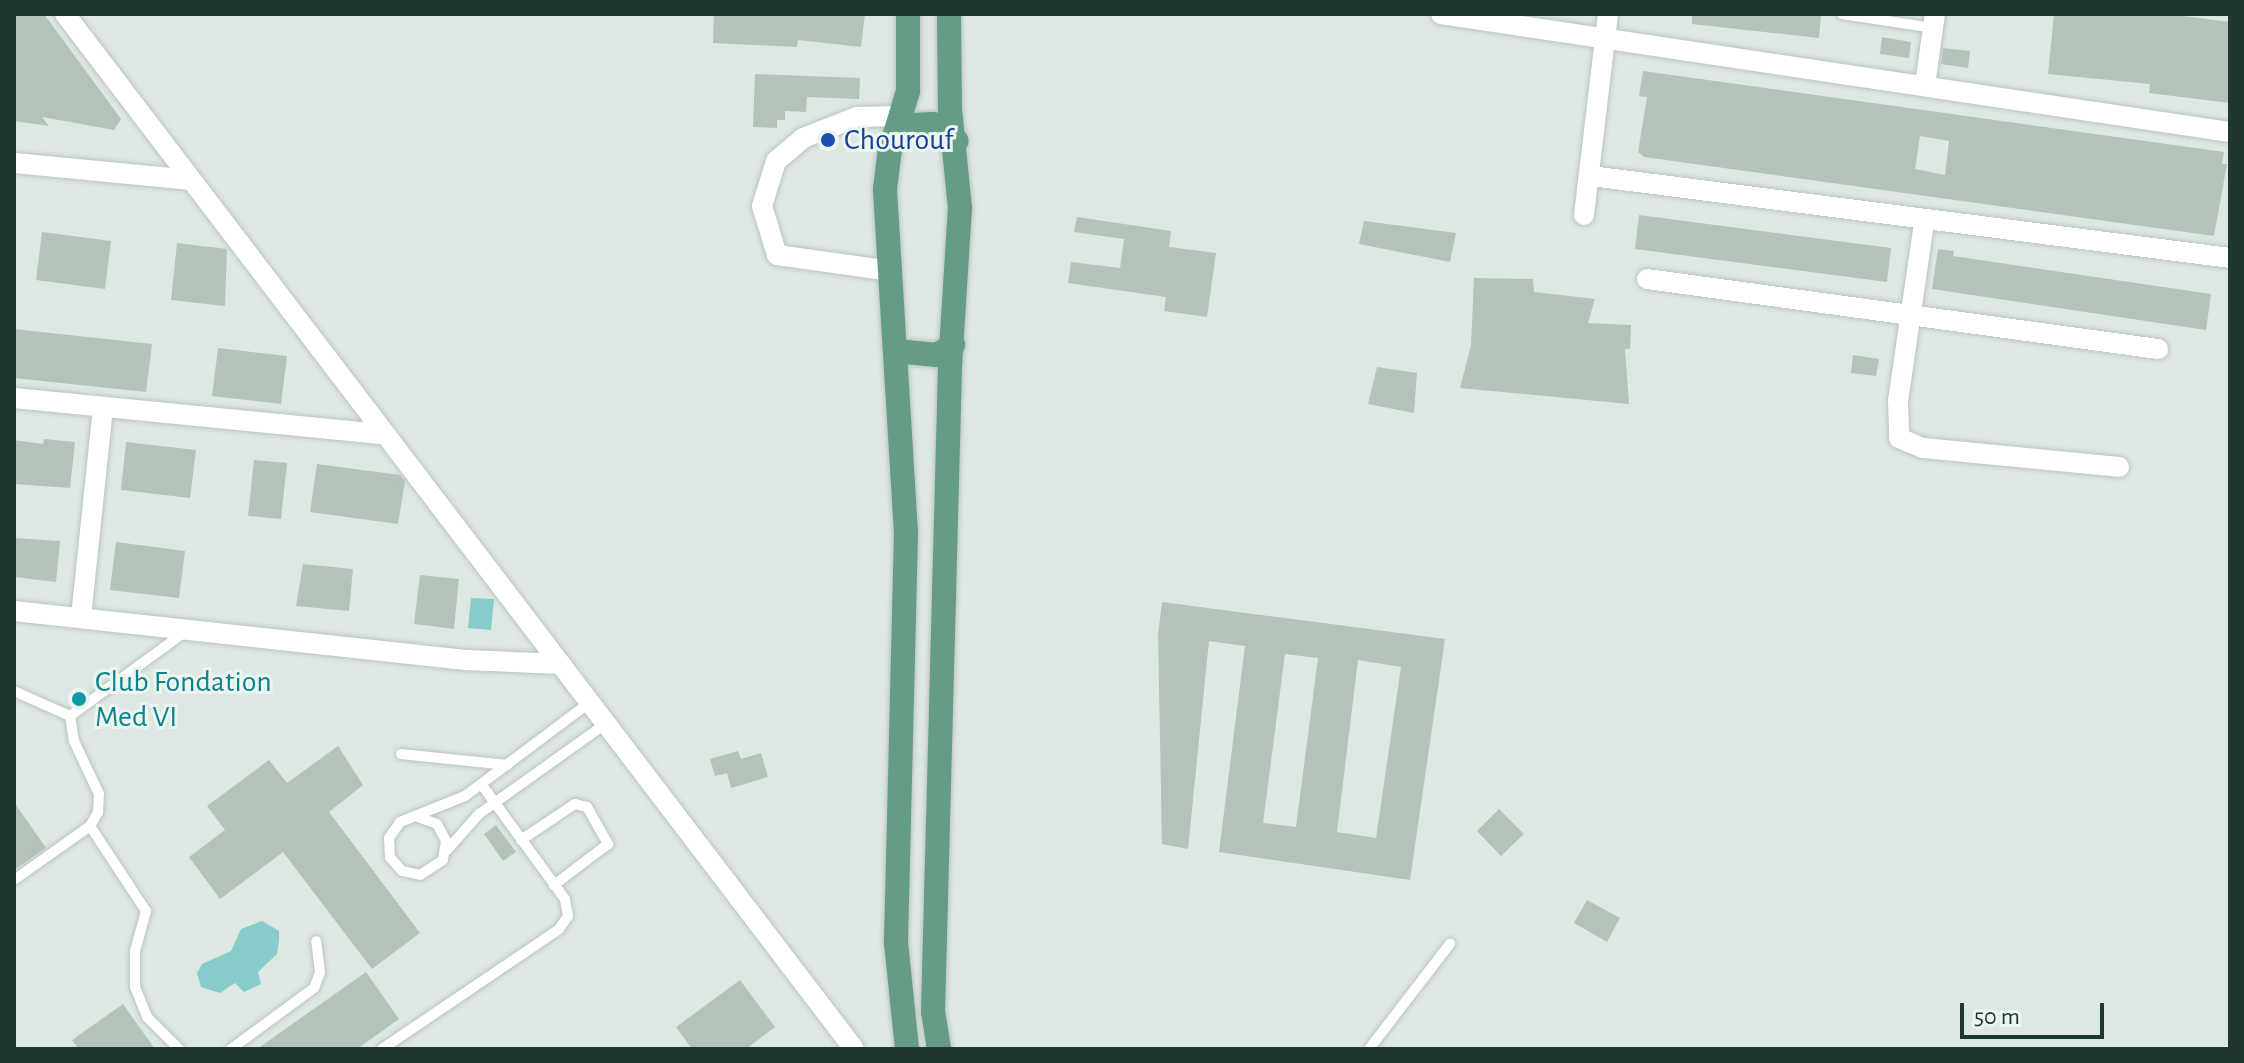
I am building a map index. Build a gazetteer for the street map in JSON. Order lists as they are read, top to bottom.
{
  "places": ["Chourouf", "Club Fondation Med VI"],
  "scale_bar": "50 m"
}
